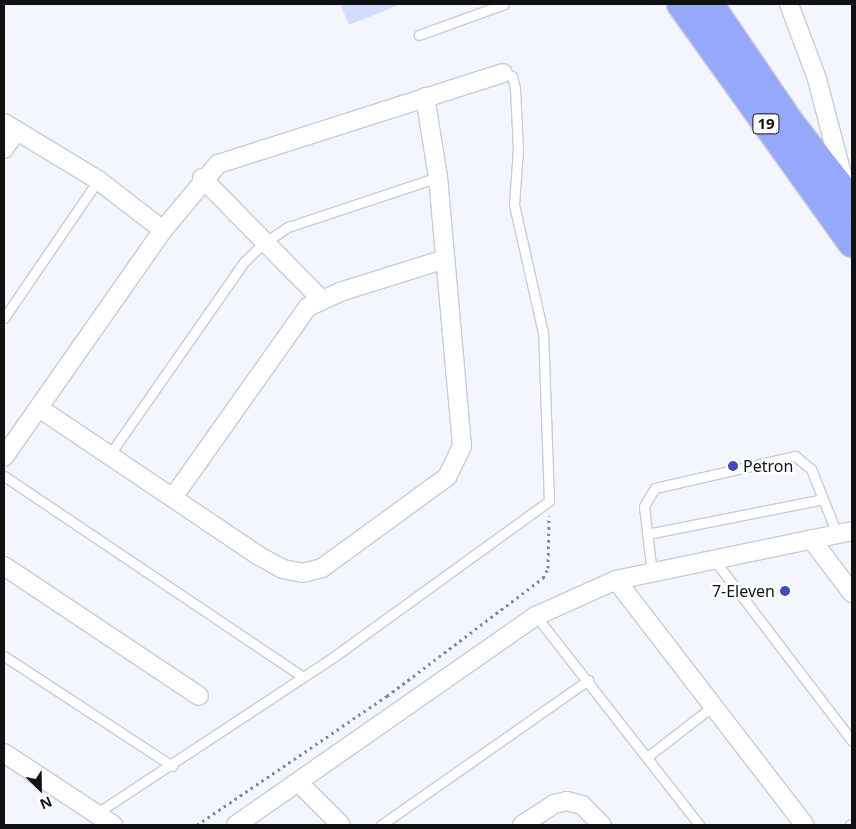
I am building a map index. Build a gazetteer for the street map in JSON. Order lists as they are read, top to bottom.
{
  "streets": {
    "highway": ["19"]
  },
  "places": ["Petron", "7-Eleven"],
  "north": "bottom right"
}
